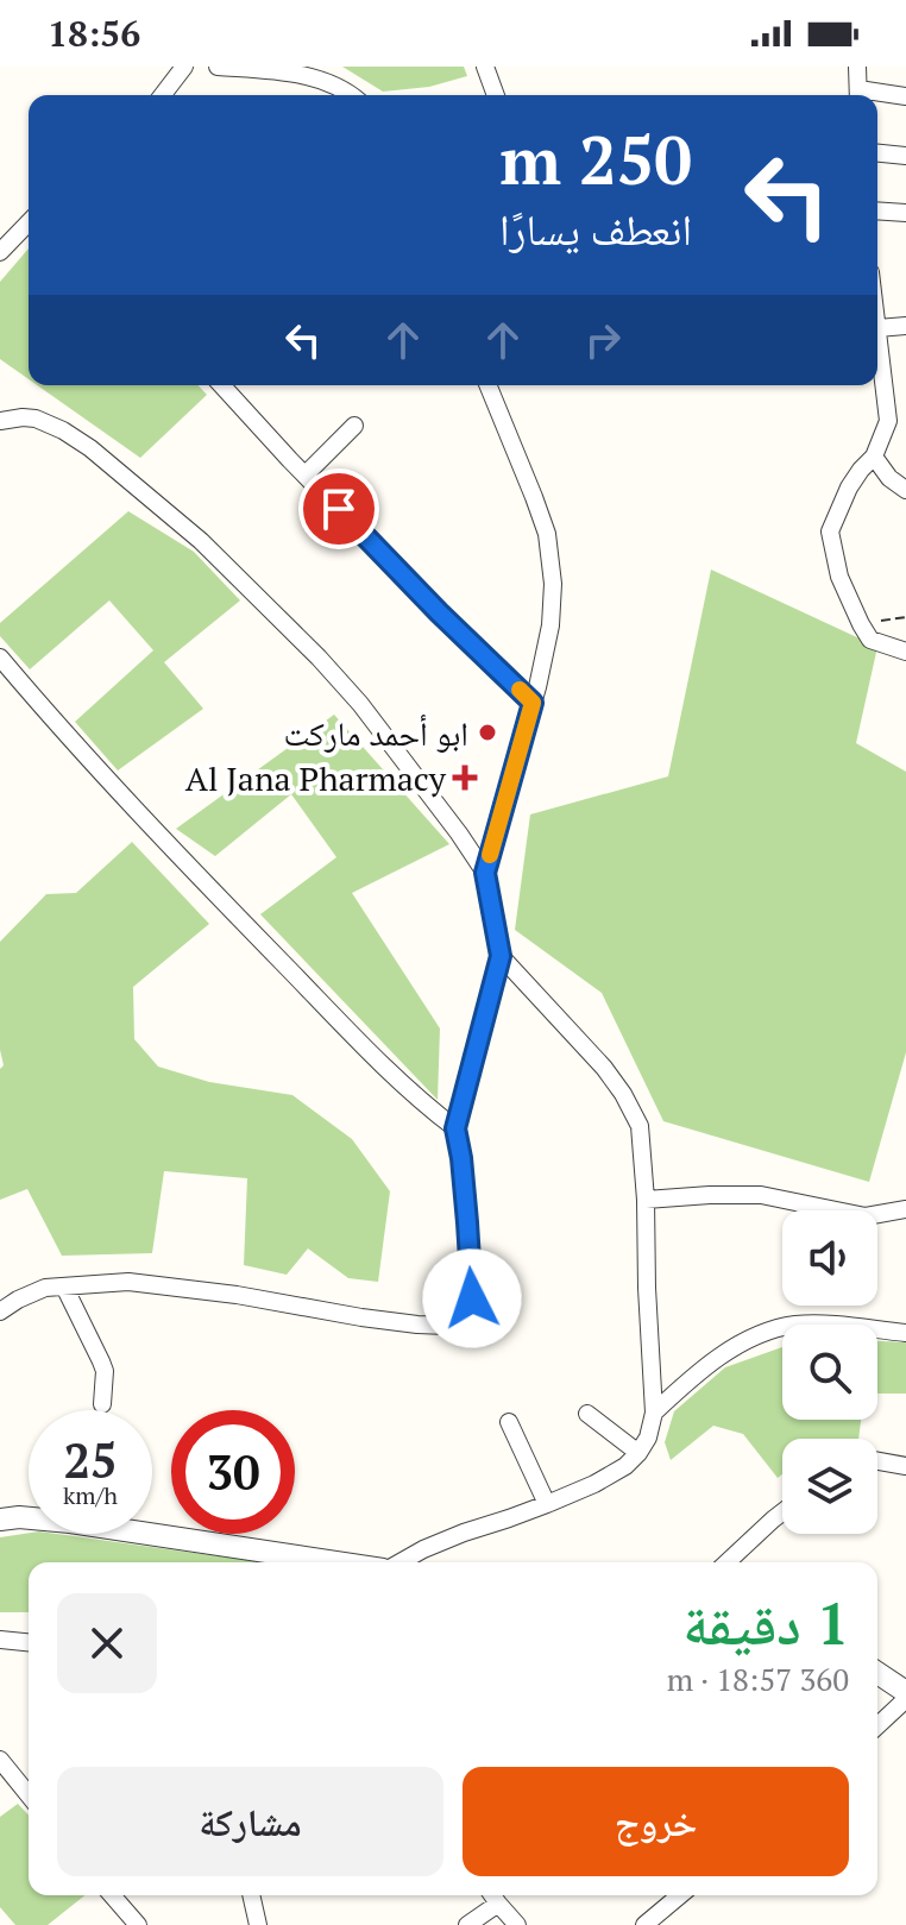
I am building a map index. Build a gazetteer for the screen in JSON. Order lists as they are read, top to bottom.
{
  "places": {
    "other": ["ابو أحمد ماركت"],
    "health": ["Al Jana Pharmacy"]
  },
  "page": {
    "status": "18:56",
    "turn": ["250 m", "انعطف يسارًا"],
    "speed": "25 km/h",
    "limit": "30",
    "heading": ["1 دقيقة", "360 m · 18:57"],
    "buttons": ["خروج", "مشاركة"]
  }
}
